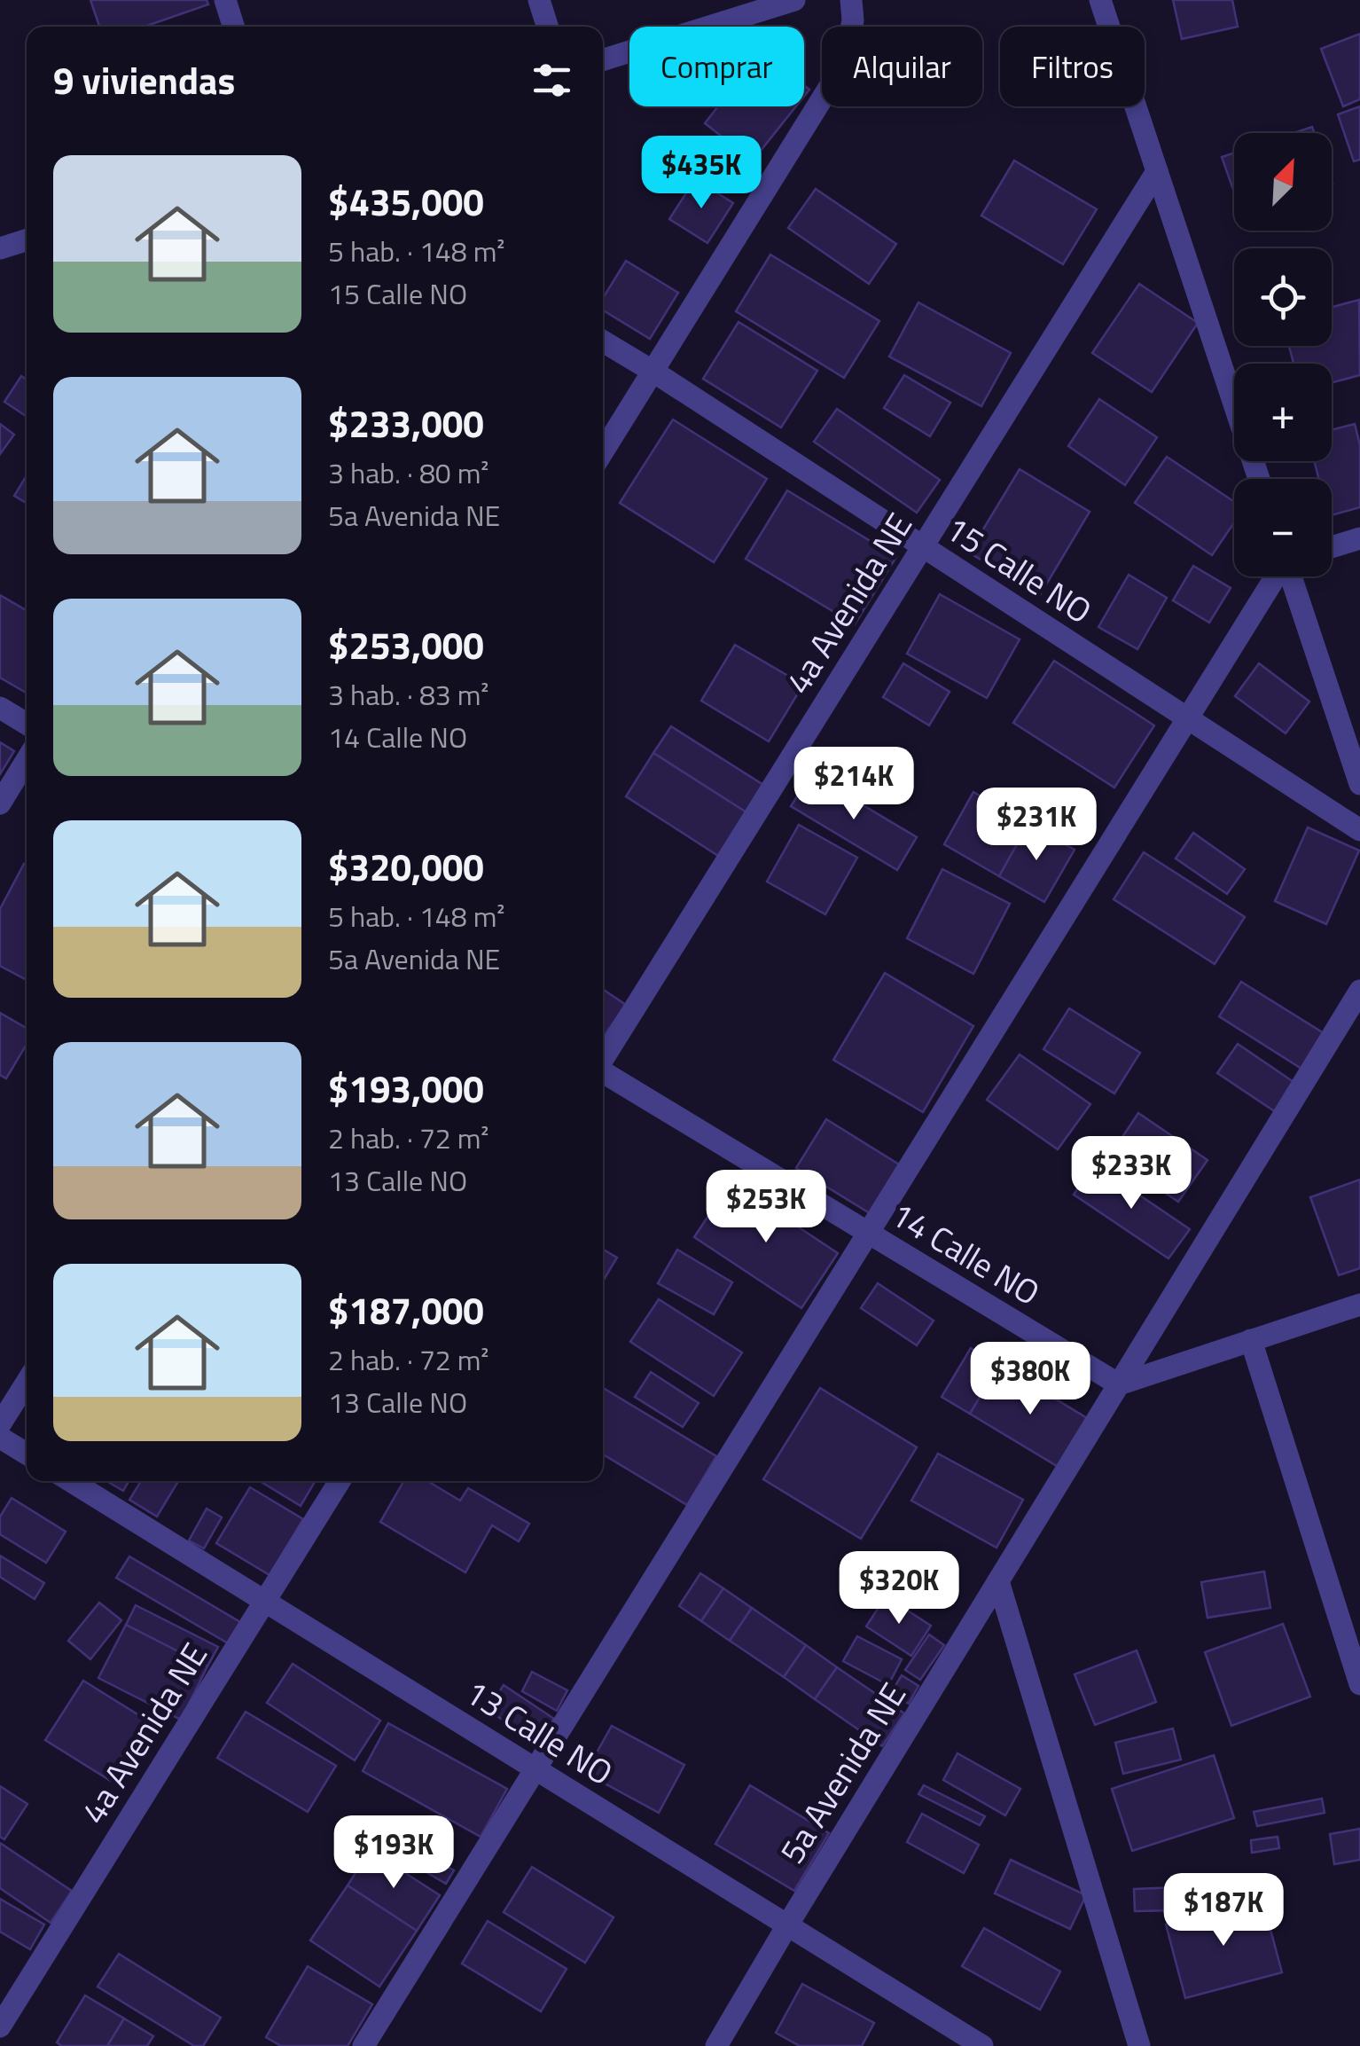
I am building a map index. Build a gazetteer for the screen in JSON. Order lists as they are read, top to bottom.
{
  "streets": {
    "street": [
      "15 Calle NO",
      "4a Avenida NE",
      "14 Calle NO",
      "13 Calle NO",
      "5a Avenida NE"
    ]
  },
  "crossings": [
    ["15 Calle NO", "4a Avenida NE"],
    ["4a Avenida NE", "13 Calle NO"],
    ["14 Calle NO", "5a Avenida NE"],
    ["13 Calle NO", "5a Avenida NE"]
  ],
  "north": "top right",
  "page": {
    "chip": ["Comprar", "Alquilar", "Filtros"],
    "heading": "9 viviendas",
    "map_buttons": ["+", "−"],
    "list": [
      {
        "name": "$435,000",
        "note": "5 hab. · 148 m² · 15 Calle NO"
      },
      {
        "name": "$233,000",
        "note": "3 hab. · 80 m² · 5a Avenida NE"
      },
      {
        "name": "$253,000",
        "note": "3 hab. · 83 m² · 14 Calle NO"
      },
      {
        "name": "$320,000",
        "note": "5 hab. · 148 m² · 5a Avenida NE"
      },
      {
        "name": "$193,000",
        "note": "2 hab. · 72 m² · 13 Calle NO"
      },
      {
        "name": "$187,000",
        "note": "2 hab. · 72 m² · 13 Calle NO"
      }
    ],
    "price": [
      "$435K",
      "$214K",
      "$231K",
      "$233K",
      "$253K",
      "$380K",
      "$320K",
      "$193K",
      "$187K"
    ]
  }
}
